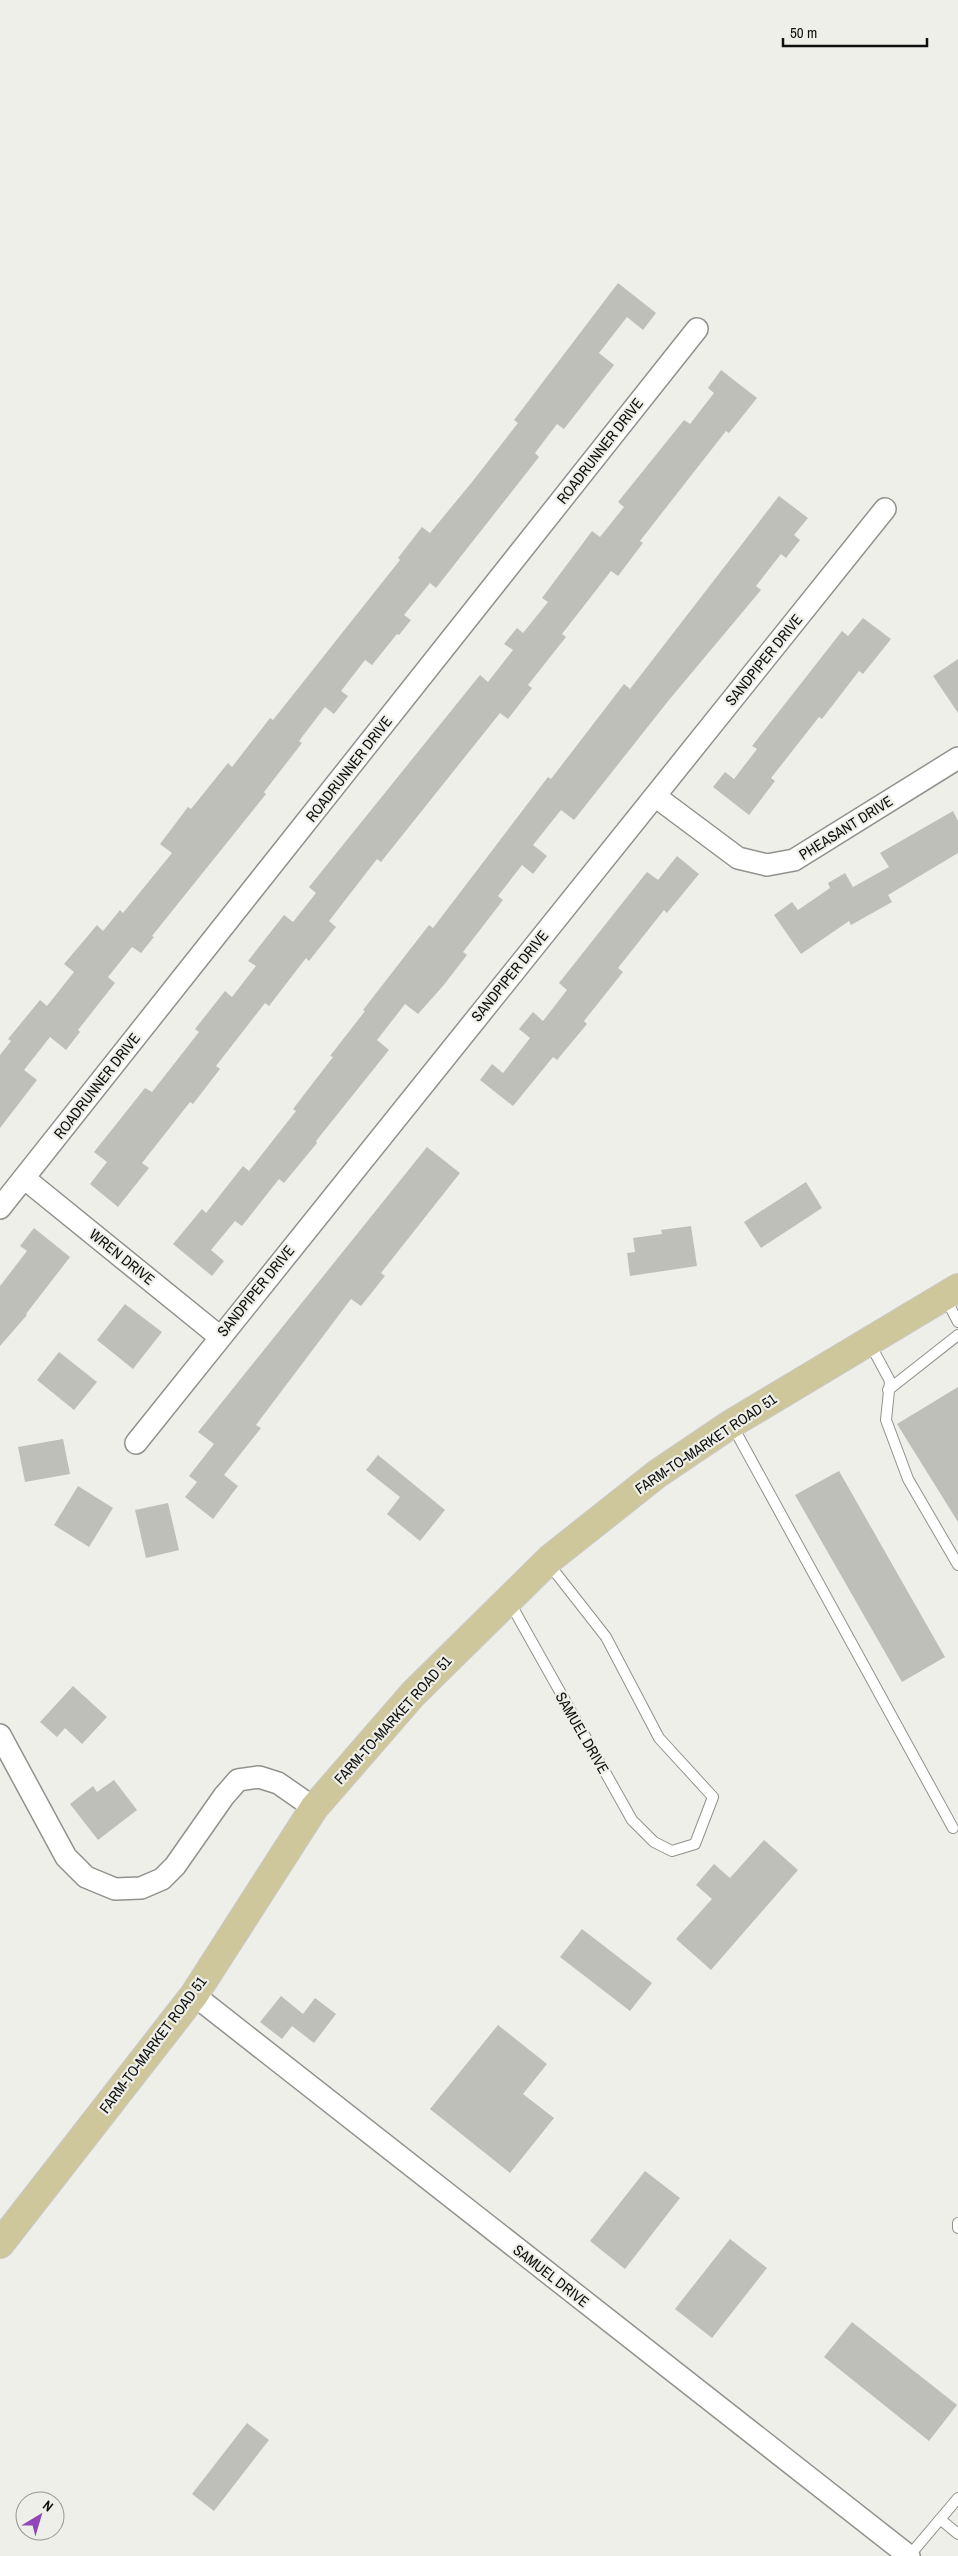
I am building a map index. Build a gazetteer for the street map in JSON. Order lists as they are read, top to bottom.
{
  "streets": {
    "main road": ["FARM-TO-MARKET ROAD 51"],
    "street": [
      "ROADRUNNER DRIVE",
      "SANDPIPER DRIVE",
      "PHEASANT DRIVE",
      "WREN DRIVE",
      "SAMUEL DRIVE"
    ]
  },
  "crossings": [
    ["ROADRUNNER DRIVE", "WREN DRIVE"],
    ["SANDPIPER DRIVE", "PHEASANT DRIVE"],
    ["SANDPIPER DRIVE", "WREN DRIVE"],
    ["FARM-TO-MARKET ROAD 51", "SAMUEL DRIVE"]
  ],
  "scale_bar": "50 m",
  "north": "top right"
}
